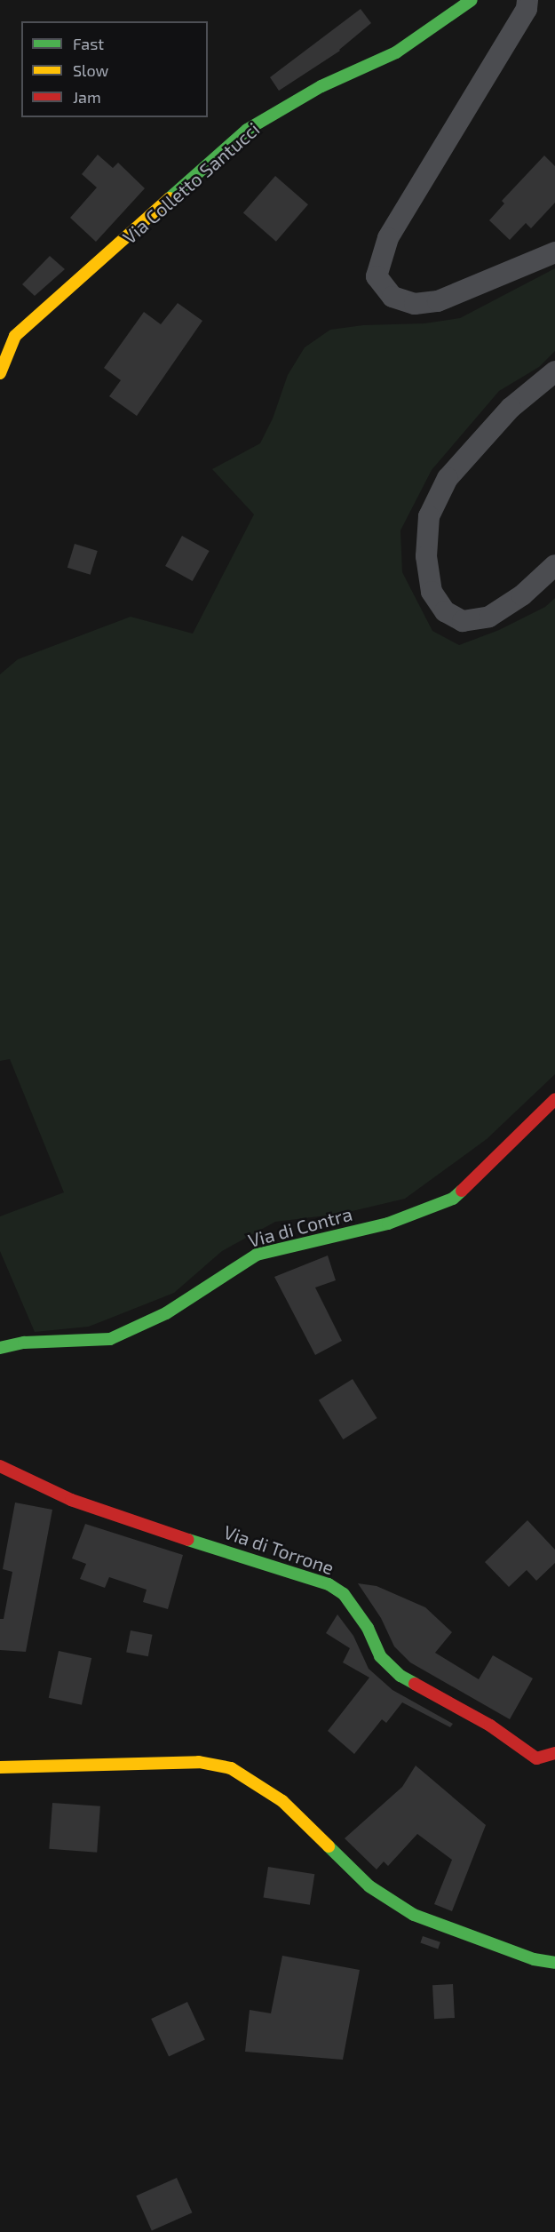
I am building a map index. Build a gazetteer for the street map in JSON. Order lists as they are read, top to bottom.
{
  "streets": {
    "street": ["Via Colletto Santucci", "Via di Contra", "Via di Torrone"]
  },
  "legend": ["Fast", "Slow", "Jam"]
}
